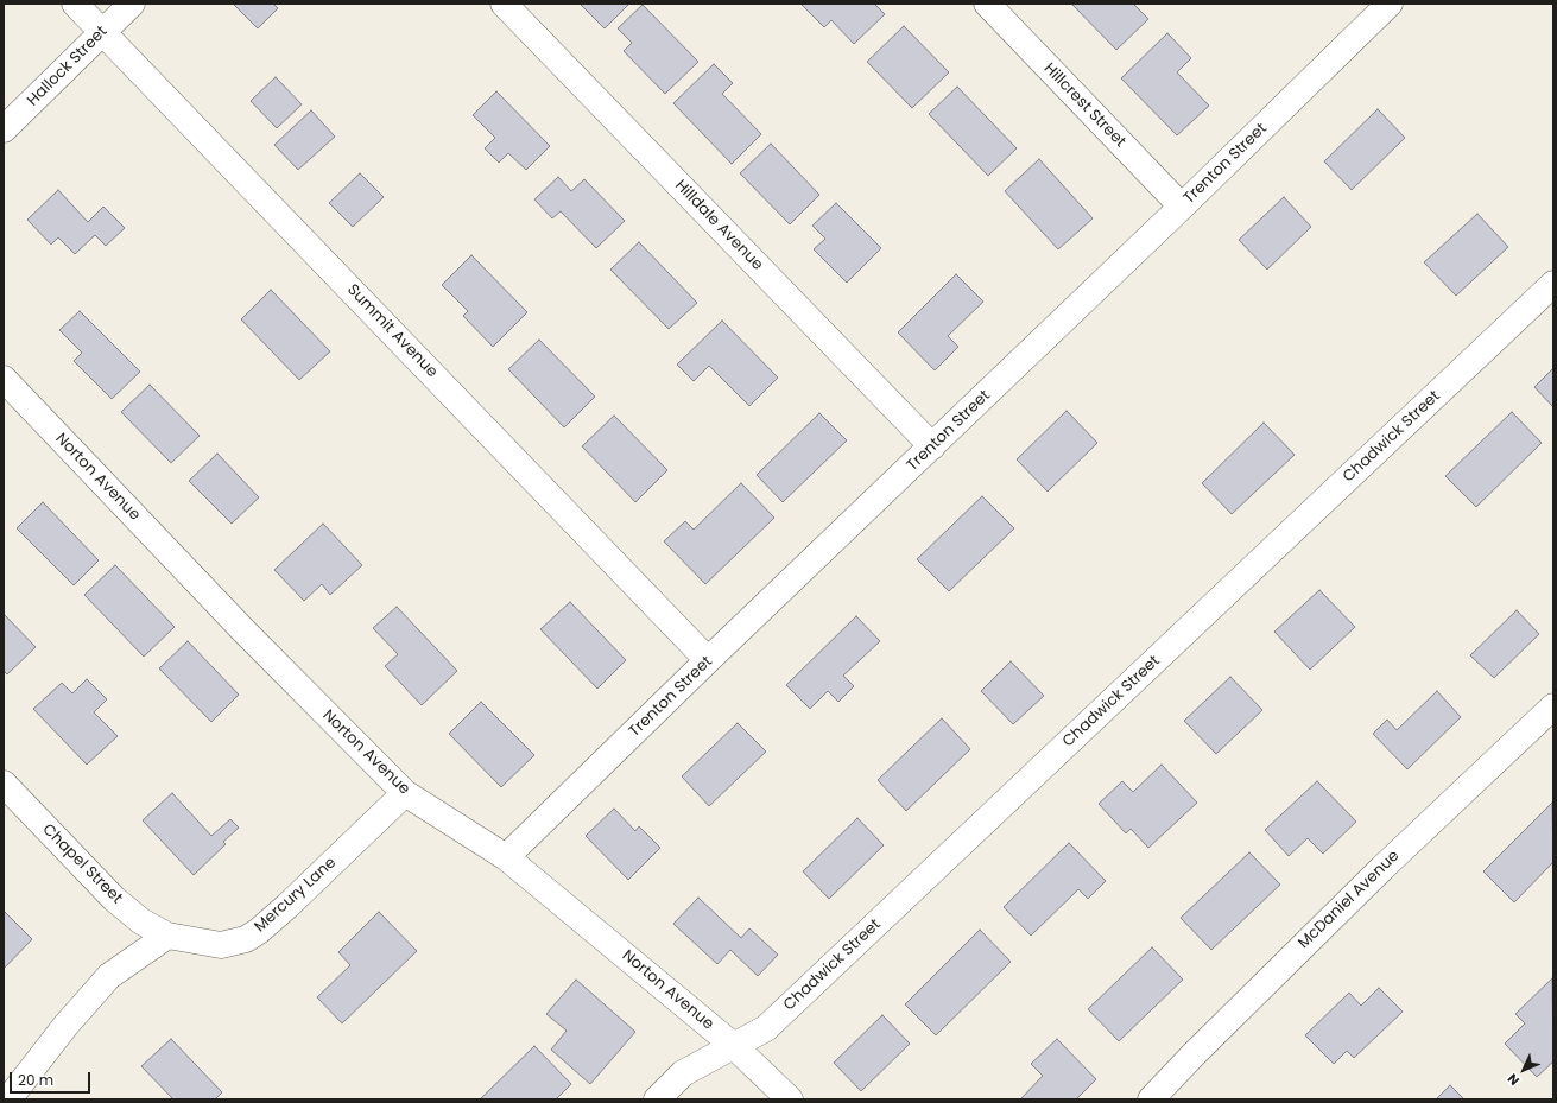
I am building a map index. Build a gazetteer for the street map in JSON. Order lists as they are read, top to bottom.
{
  "streets": {
    "street": [
      "Hallock Street",
      "Hillcrest Street",
      "Trenton Street",
      "Hilldale Avenue",
      "Summit Avenue",
      "Chadwick Street",
      "Norton Avenue",
      "Chapel Street",
      "Mercury Lane",
      "McDaniel Avenue"
    ]
  },
  "crossings": [
    ["Hallock Street", "Summit Avenue"],
    ["Hillcrest Street", "Trenton Street"],
    ["Trenton Street", "Hilldale Avenue"],
    ["Trenton Street", "Summit Avenue"],
    ["Trenton Street", "Norton Avenue"],
    ["Chadwick Street", "Norton Avenue"],
    ["Norton Avenue", "Mercury Lane"],
    ["Chapel Street", "Mercury Lane"]
  ],
  "scale_bar": "20 m",
  "north": "bottom left"
}
